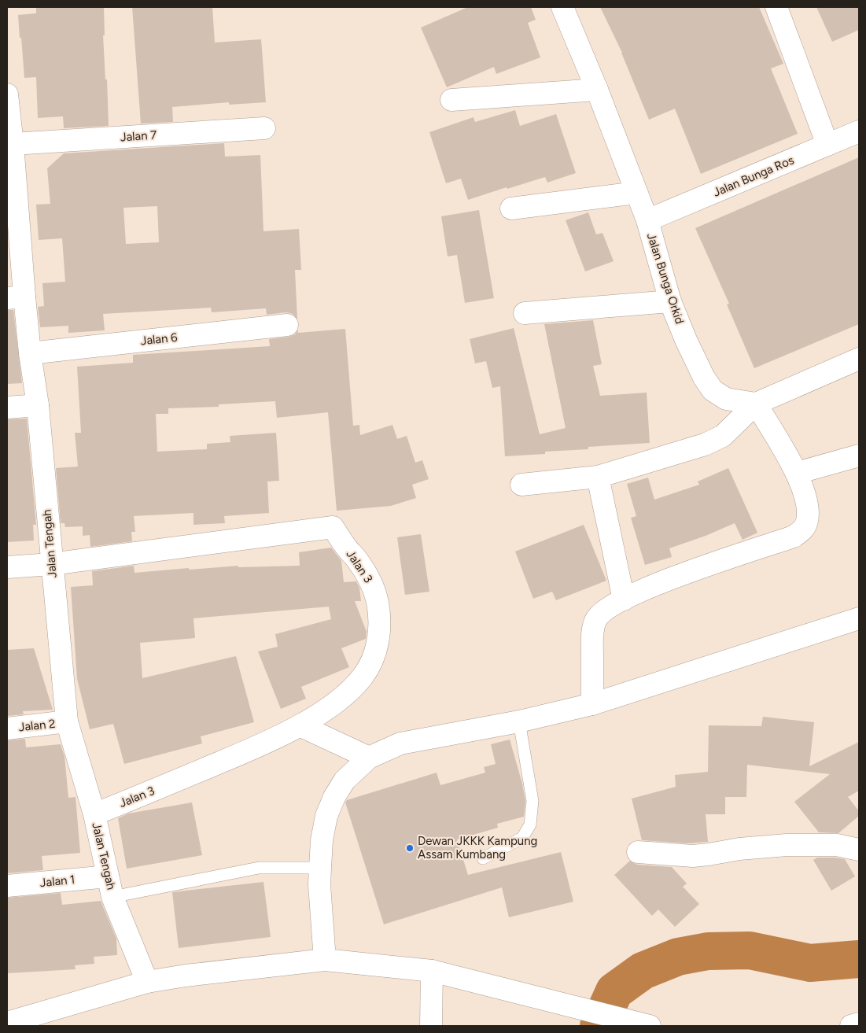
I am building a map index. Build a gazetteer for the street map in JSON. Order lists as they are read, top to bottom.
{
  "streets": {
    "street": [
      "Jalan 7",
      "Jalan Bunga Ros",
      "Jalan Bunga Orkid",
      "Jalan 6",
      "Jalan Tengah",
      "Jalan 3",
      "Jalan 2",
      "Jalan 1"
    ]
  },
  "crossings": [
    ["Jalan 7", "Jalan Tengah"],
    ["Jalan Bunga Ros", "Jalan Bunga Orkid"],
    ["Jalan 6", "Jalan Tengah"],
    ["Jalan Tengah", "Jalan 3"],
    ["Jalan Tengah", "Jalan 2"],
    ["Jalan Tengah", "Jalan 1"]
  ],
  "places": ["Dewan JKKK Kampung Assam Kumbang"]
}
